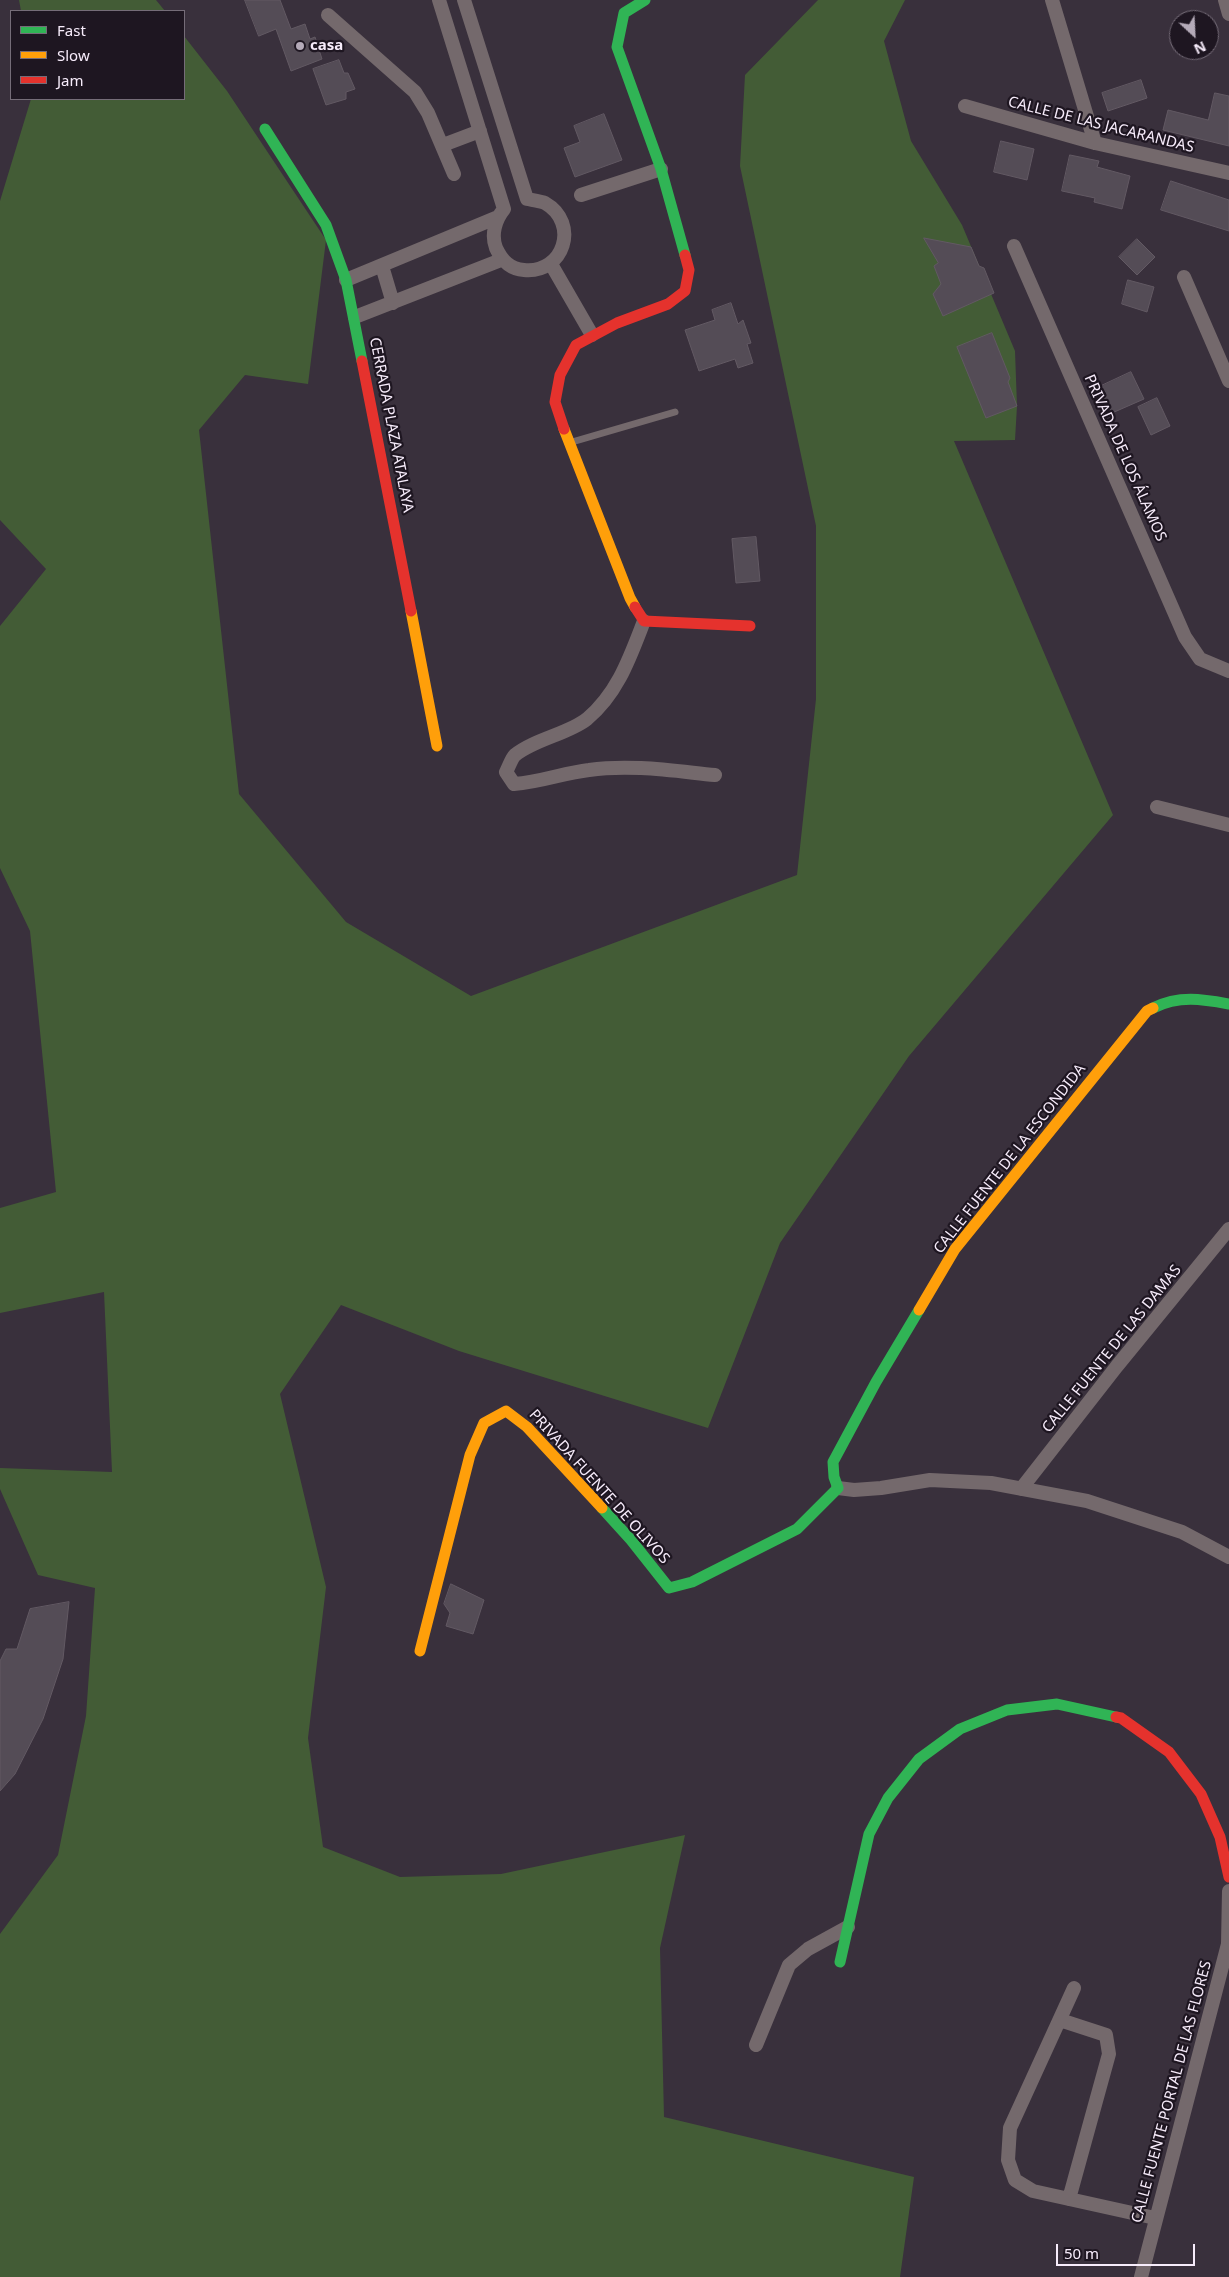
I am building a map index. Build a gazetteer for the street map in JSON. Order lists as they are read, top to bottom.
{
  "streets": {
    "street": [
      "CALLE DE LAS JACARANDAS",
      "CERRADA PLAZA ATALAYA",
      "PRIVADA DE LOS ÁLAMOS",
      "CALLE FUENTE DE LA ESCONDIDA",
      "CALLE FUENTE DE LAS DAMAS",
      "PRIVADA FUENTE DE OLIVOS",
      "CALLE FUENTE PORTAL DE LAS FLORES"
    ]
  },
  "crossings": [
    ["CALLE FUENTE DE LA ESCONDIDA", "PRIVADA FUENTE DE OLIVOS"]
  ],
  "places": ["casa"],
  "legend": ["Fast", "Slow", "Jam"],
  "scale_bar": "50 m",
  "north": "bottom right"
}
